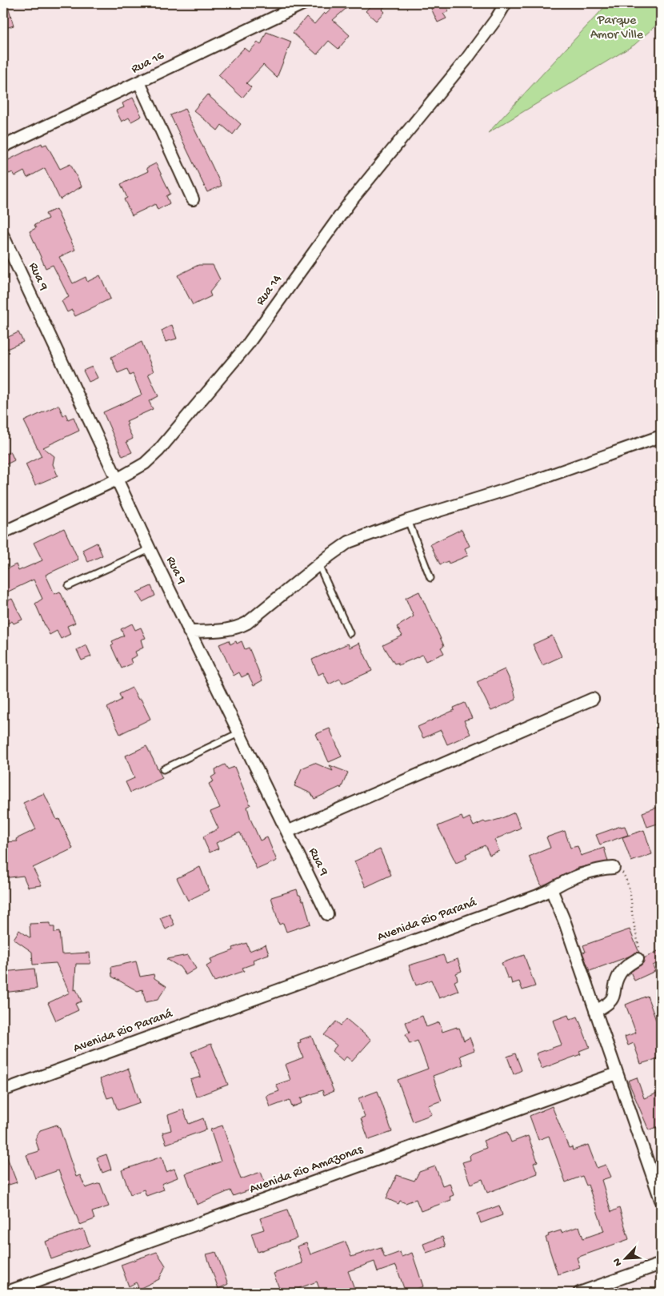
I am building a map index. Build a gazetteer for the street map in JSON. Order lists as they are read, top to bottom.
{
  "streets": {
    "street": [
      "Rua 16",
      "Rua 9",
      "Rua 14",
      "Avenida Rio Paraná",
      "Avenida Rio Amazonas"
    ]
  },
  "crossings": [
    ["Rua 9", "Rua 14"]
  ],
  "parks": ["Parque Amor Ville"],
  "north": "bottom left"
}
